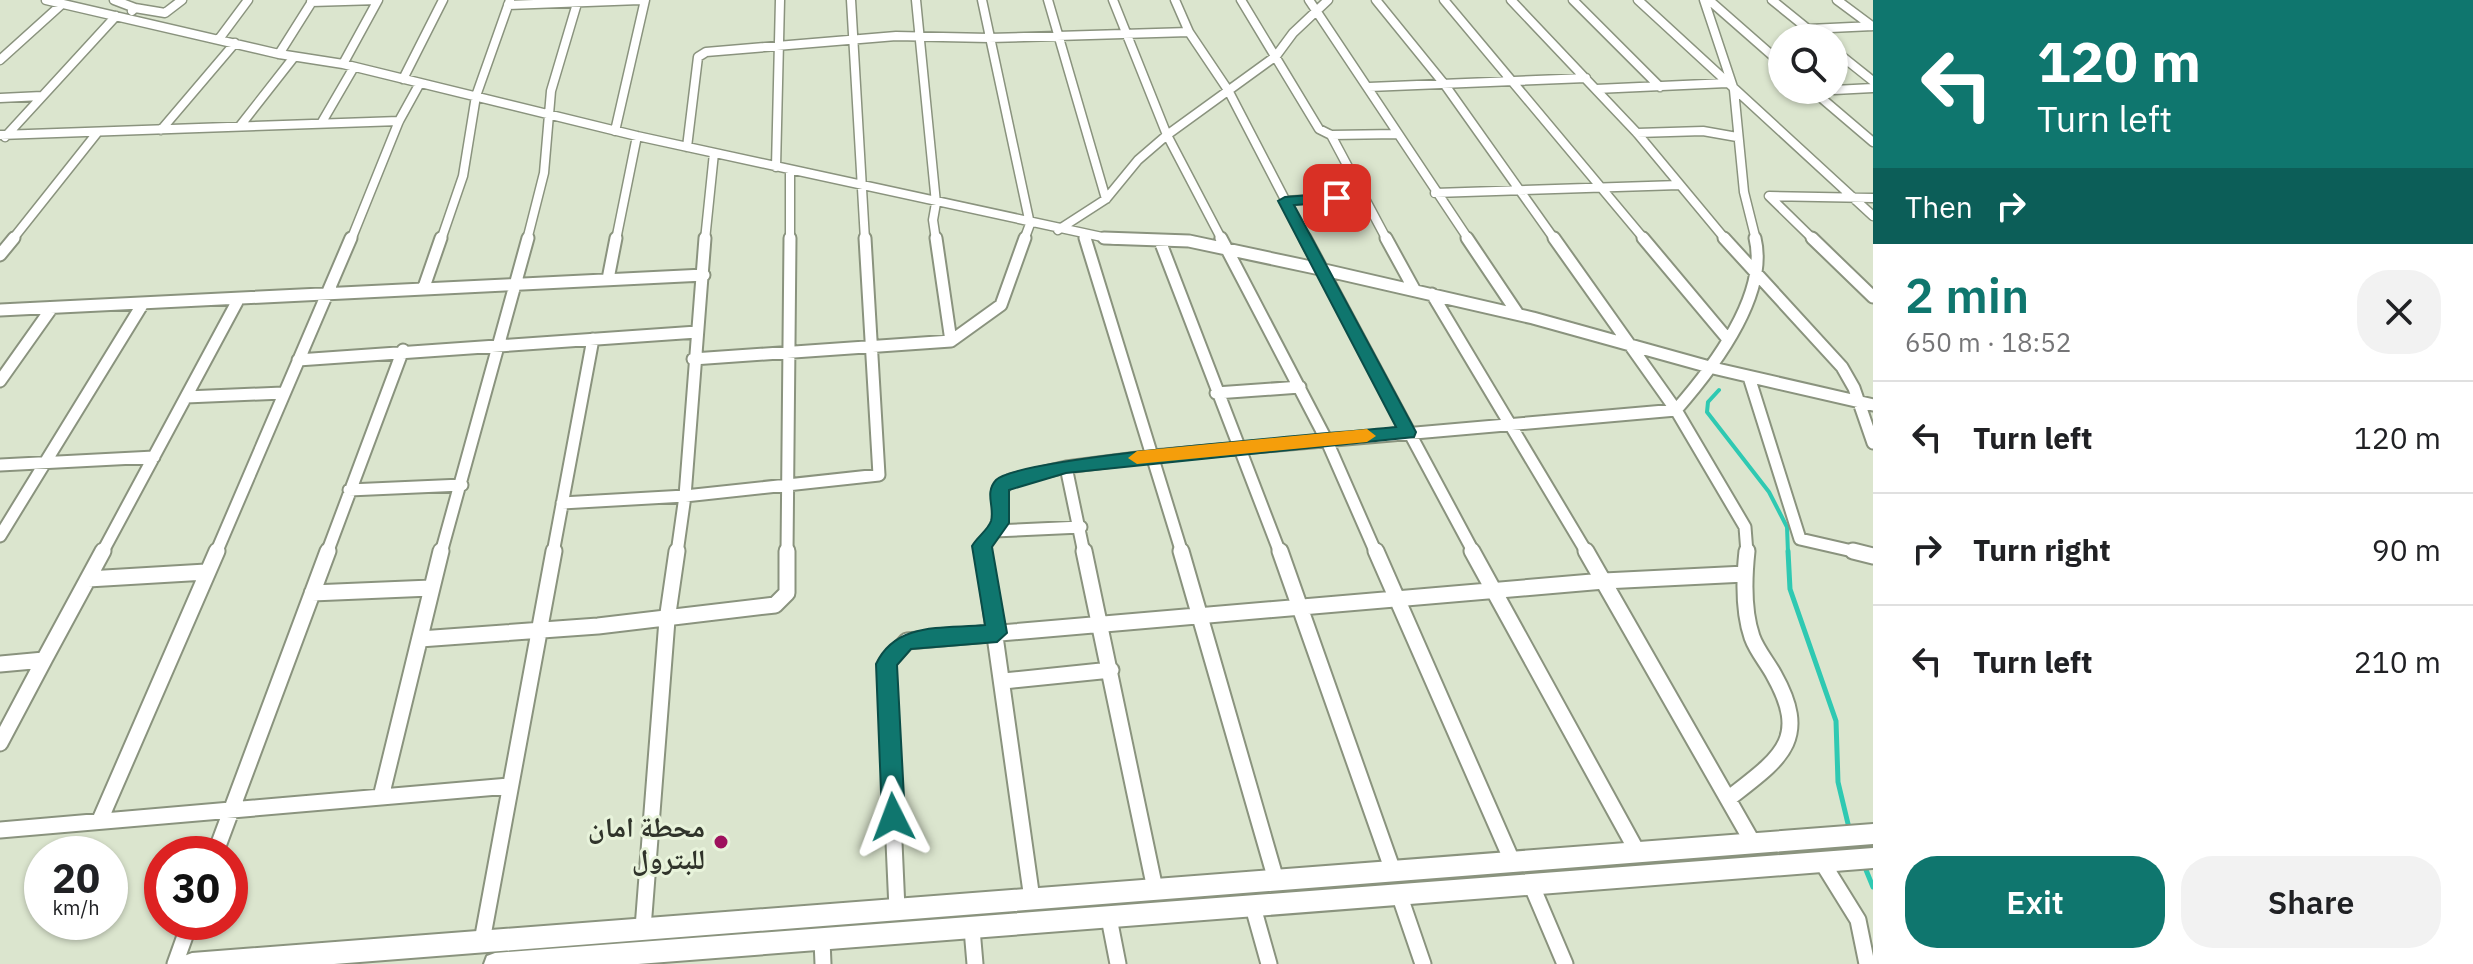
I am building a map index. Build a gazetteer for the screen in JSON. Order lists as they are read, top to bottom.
{
  "places": ["محطة امان للبترول"],
  "page": {
    "turn": ["120 m", "Turn left"],
    "then": "Then",
    "heading": ["2 min", "650 m · 18:52"],
    "list": [
      {
        "name": "Turn left",
        "value": "120 m"
      },
      {
        "name": "Turn right",
        "value": "90 m"
      },
      {
        "name": "Turn left",
        "value": "210 m"
      }
    ],
    "speed": "20 km/h",
    "limit": "30",
    "buttons": ["Exit", "Share"]
  }
}
